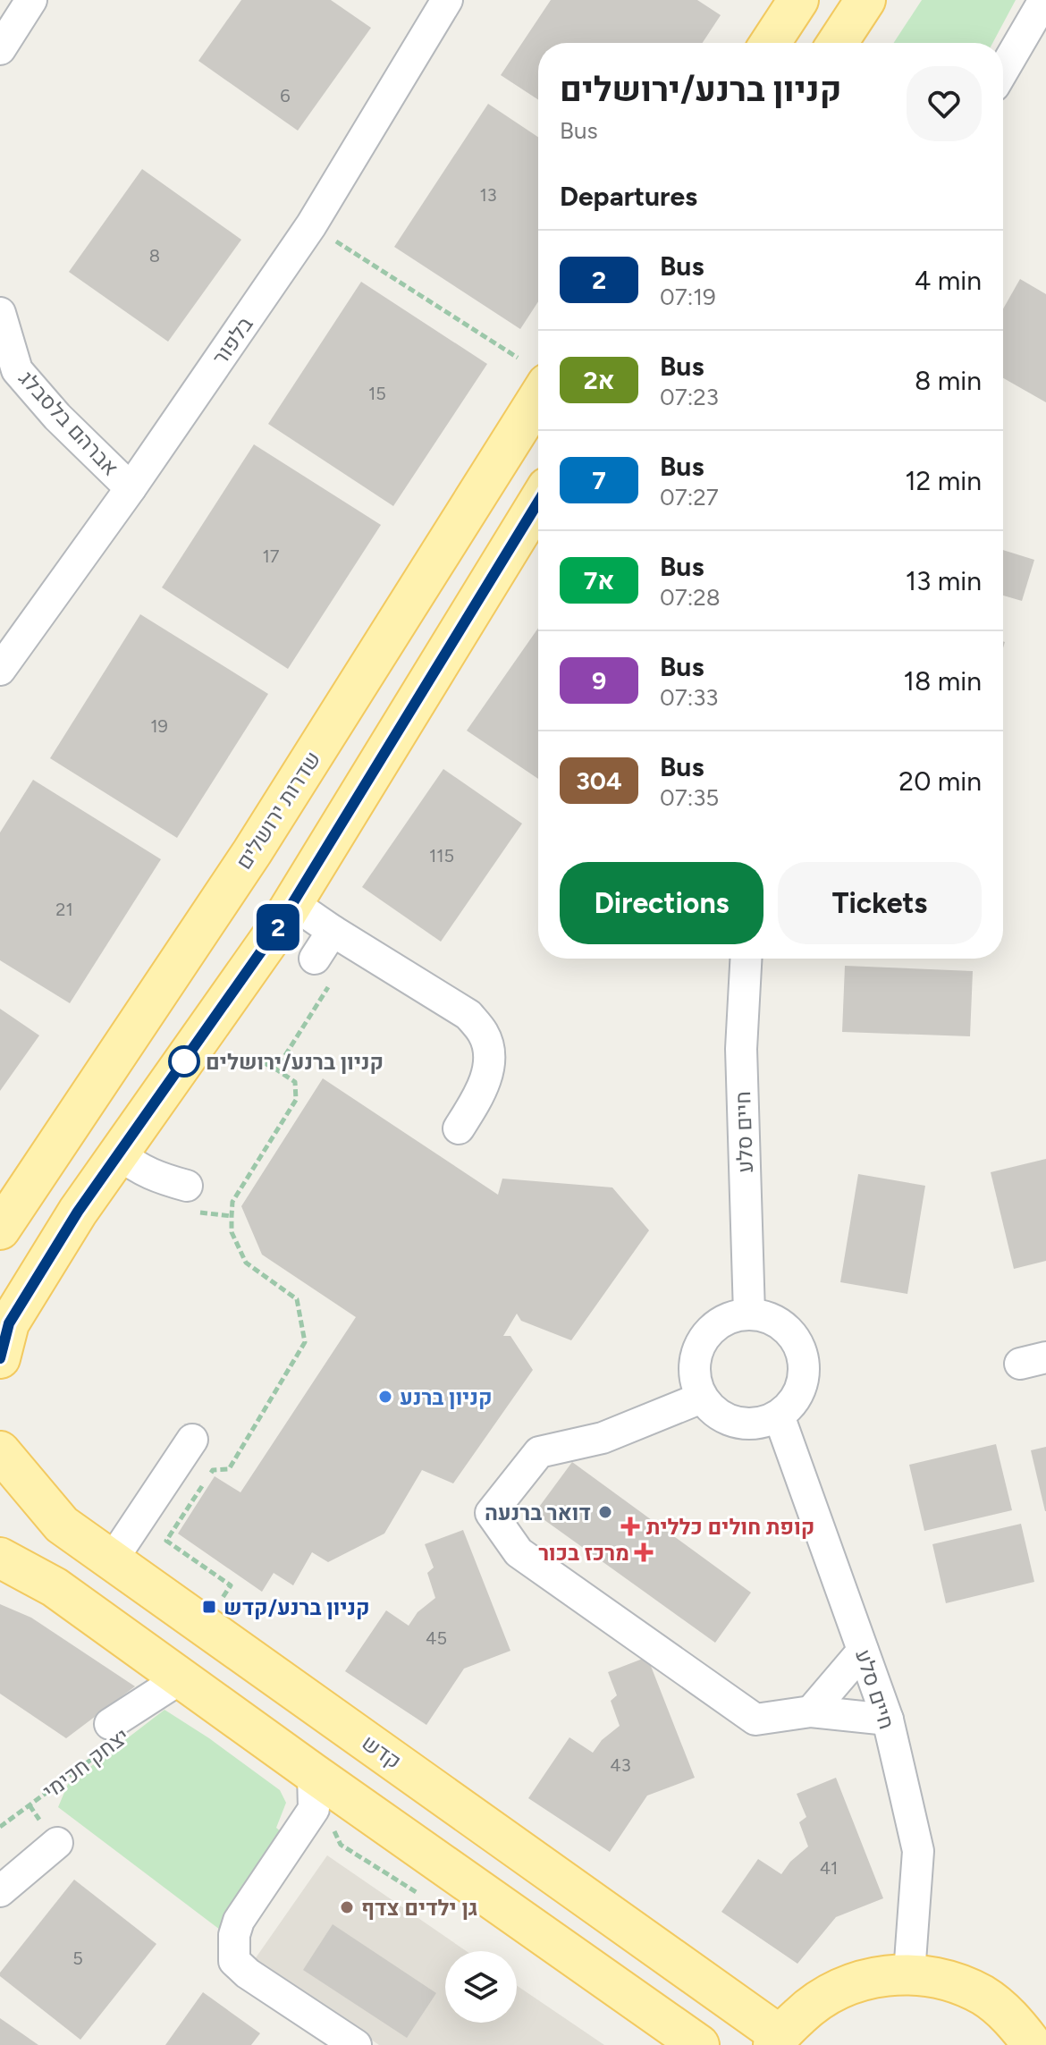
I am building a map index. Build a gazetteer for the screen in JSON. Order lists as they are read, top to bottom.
{
  "streets": {
    "main road": ["שדרות ירושלים", "קדש"],
    "street": ["בלפור", "אברהם בלסבלג", "חיים סלע"],
    "path": ["יצחק חכימי"]
  },
  "crossings": [
    ["בלפור", "אברהם בלסבלג"]
  ],
  "places": {
    "other": [
      "קניון ברנע/ירושלים",
      "קניון ברנע",
      "דואר ברנעה",
      "גן ילדים צדף"
    ],
    "health": ["קופת חולים כללית", "מרכז בכור"],
    "transit": ["קניון ברנע/קדש"]
  },
  "lines": ["bus line 2"],
  "house_numbers": [
    "6",
    "13",
    "8",
    "15",
    "17",
    "19",
    "115",
    "21",
    "45",
    "43",
    "41",
    "5"
  ],
  "page": {
    "on_map": "2",
    "heading": [
      ["קניון ברנע/ירושלים", "Bus"],
      "Departures"
    ],
    "list": [
      {
        "mark": "2",
        "name": "Bus",
        "note": "07:19",
        "value": "4 min"
      },
      {
        "mark": "2א",
        "name": "Bus",
        "note": "07:23",
        "value": "8 min"
      },
      {
        "mark": "7",
        "name": "Bus",
        "note": "07:27",
        "value": "12 min"
      },
      {
        "mark": "7א",
        "name": "Bus",
        "note": "07:28",
        "value": "13 min"
      },
      {
        "mark": "9",
        "name": "Bus",
        "note": "07:33",
        "value": "18 min"
      },
      {
        "mark": "304",
        "name": "Bus",
        "note": "07:35",
        "value": "20 min"
      }
    ],
    "buttons": ["Directions", "Tickets"]
  }
}
